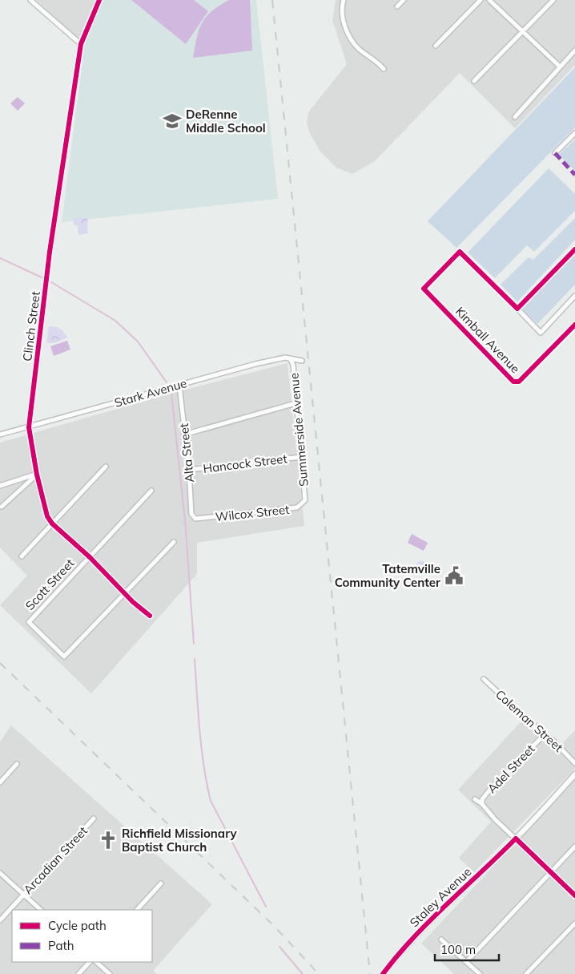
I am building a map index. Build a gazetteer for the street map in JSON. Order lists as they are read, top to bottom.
{
  "streets": {
    "street": [
      "Clinch Street",
      "Kimball Avenue",
      "Stark Avenue",
      "Summerside Avenue",
      "Alta Street",
      "Hancock Street",
      "Wilcox Street",
      "Scott Street",
      "Coleman Street",
      "Adel Street",
      "Arcadian Street",
      "Staley Avenue"
    ]
  },
  "crossings": [
    ["Clinch Street", "Stark Avenue"],
    ["Clinch Street", "Scott Street"],
    ["Stark Avenue", "Summerside Avenue"],
    ["Stark Avenue", "Alta Street"],
    ["Summerside Avenue", "Hancock Street"],
    ["Summerside Avenue", "Wilcox Street"],
    ["Alta Street", "Hancock Street"],
    ["Alta Street", "Wilcox Street"],
    ["Coleman Street", "Adel Street"]
  ],
  "places": {
    "school or university": ["DeRenne Middle School"],
    "public building": ["Tatemville Community Center"],
    "church": ["Richfield Missionary Baptist Church"]
  },
  "legend": ["Cycle path", "Path"],
  "scale_bar": "100 m"
}
